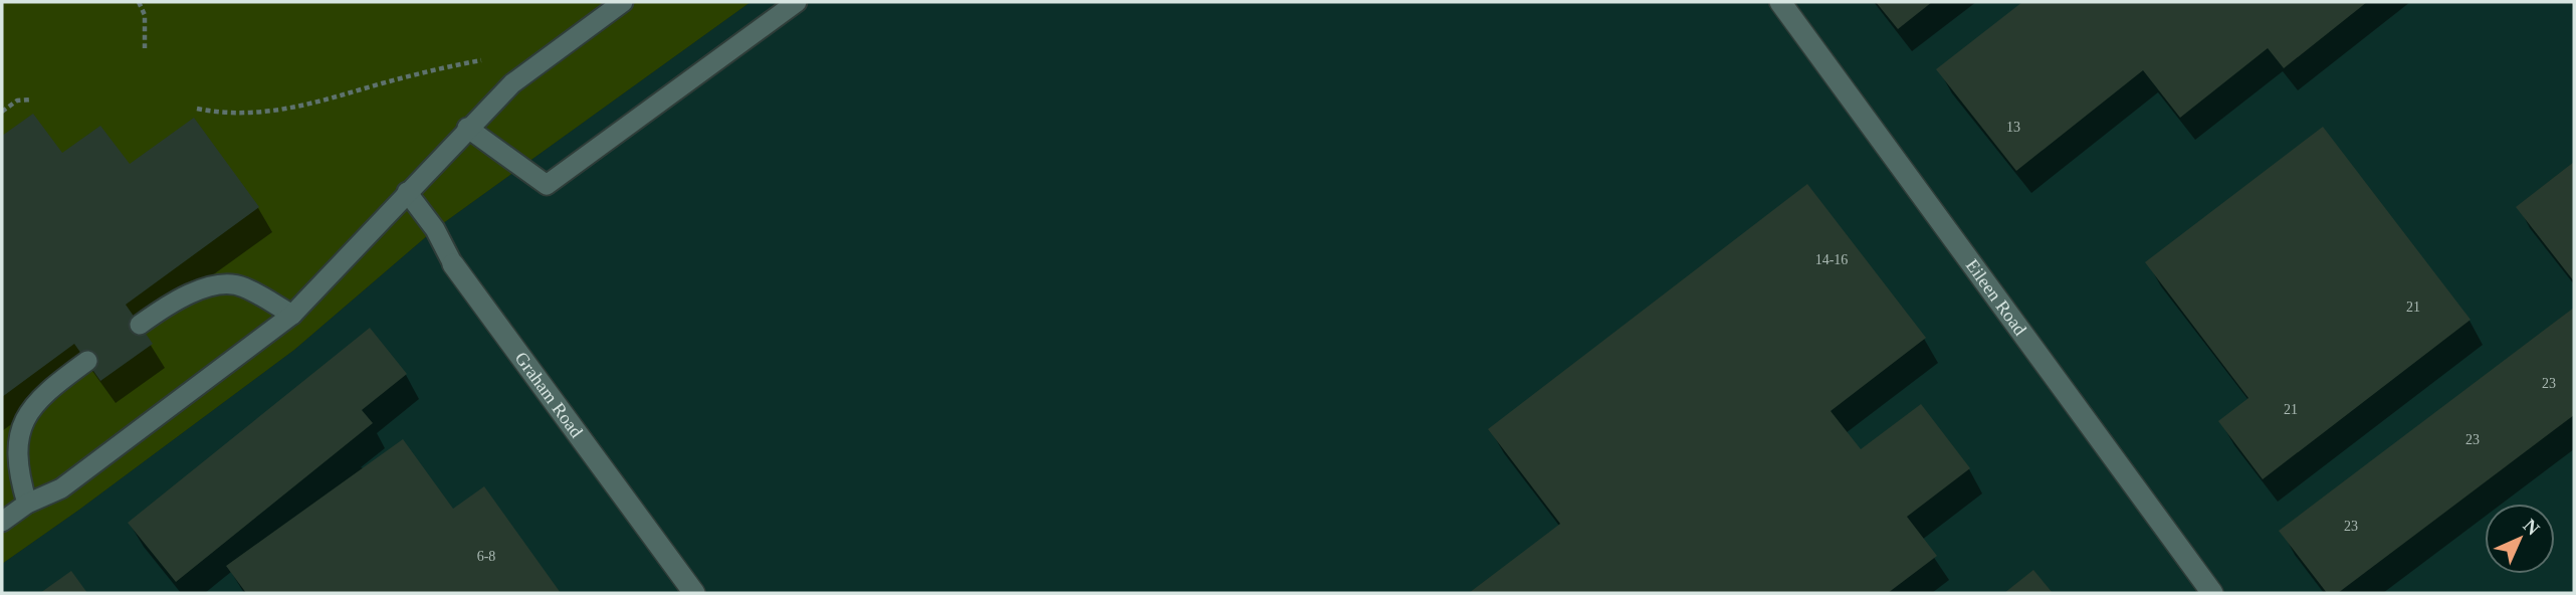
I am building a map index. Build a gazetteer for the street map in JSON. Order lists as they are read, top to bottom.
{
  "streets": {
    "street": ["Eileen Road", "Graham Road"]
  },
  "house_numbers": [
    "13",
    "14-16",
    "21",
    "23",
    "21",
    "23",
    "23",
    "6-8"
  ],
  "north": "top right"
}
